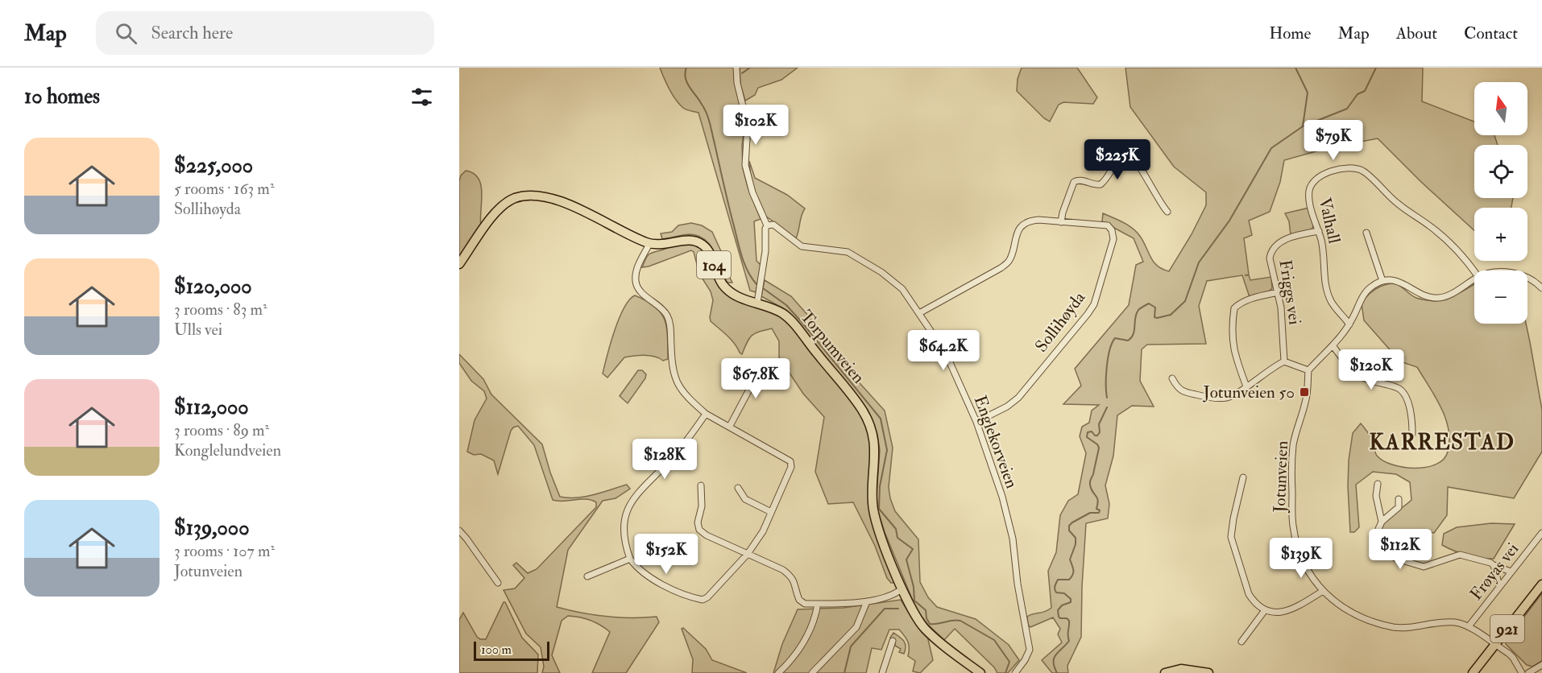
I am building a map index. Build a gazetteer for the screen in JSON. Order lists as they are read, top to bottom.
{
  "streets": {
    "main road": ["104", "Torpumveien", "921"],
    "street": [
      "Valhall",
      "Friggs vei",
      "Sollihøyda",
      "Englekorveien",
      "Jotunveien",
      "Frøyas vei"
    ]
  },
  "crossings": [
    ["Valhall", "Friggs vei"],
    ["Sollihøyda", "Englekorveien"],
    ["Jotunveien", "Frøyas vei"],
    ["Jotunveien", "921"]
  ],
  "districts": ["KARRESTAD"],
  "places": {
    "transit": ["Jotunveien 50"]
  },
  "scale_bar": "100 m",
  "north": "top",
  "page": {
    "header": "Map",
    "search": "Search here",
    "nav": [
      "Home",
      "Map",
      "About",
      "Contact"
    ],
    "heading": "10 homes",
    "map_buttons": ["+", "−"],
    "price": [
      "$102K",
      "$79K",
      "$225K",
      "$64.2K",
      "$120K",
      "$67.8K",
      "$128K",
      "$112K",
      "$152K",
      "$139K"
    ],
    "list": [
      {
        "name": "$225,000",
        "note": "5 rooms · 163 m² · Sollihøyda"
      },
      {
        "name": "$120,000",
        "note": "3 rooms · 83 m² · Ulls vei"
      },
      {
        "name": "$112,000",
        "note": "3 rooms · 89 m² · Konglelundveien"
      },
      {
        "name": "$139,000",
        "note": "3 rooms · 107 m² · Jotunveien"
      }
    ],
    "scale": "100 m"
  }
}
